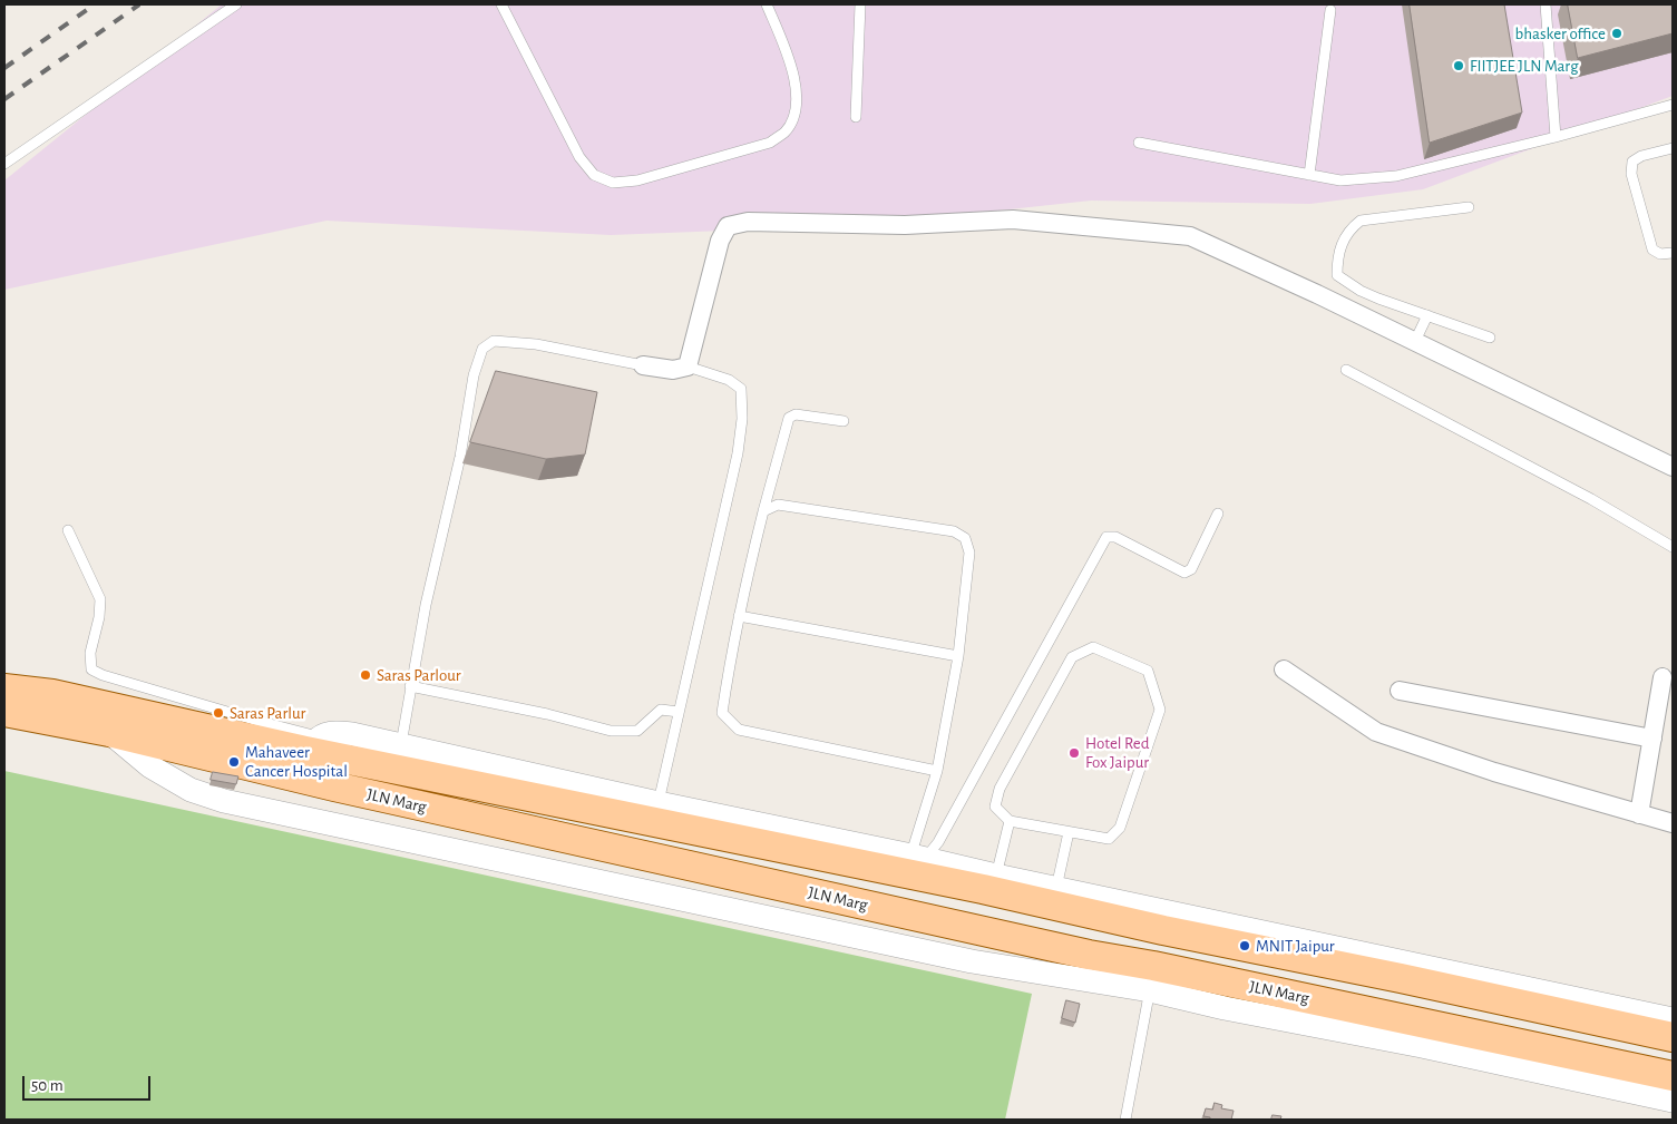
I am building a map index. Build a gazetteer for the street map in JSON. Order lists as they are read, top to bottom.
{
  "streets": {
    "main road": ["JLN Marg"]
  },
  "places": [
    "bhasker office",
    "FIITJEE JLN Marg",
    "Saras Parlour",
    "Saras Parlur",
    "Hotel Red Fox Jaipur",
    "Mahaveer Cancer Hospital",
    "MNIT Jaipur"
  ],
  "scale_bar": "50 m"
}
